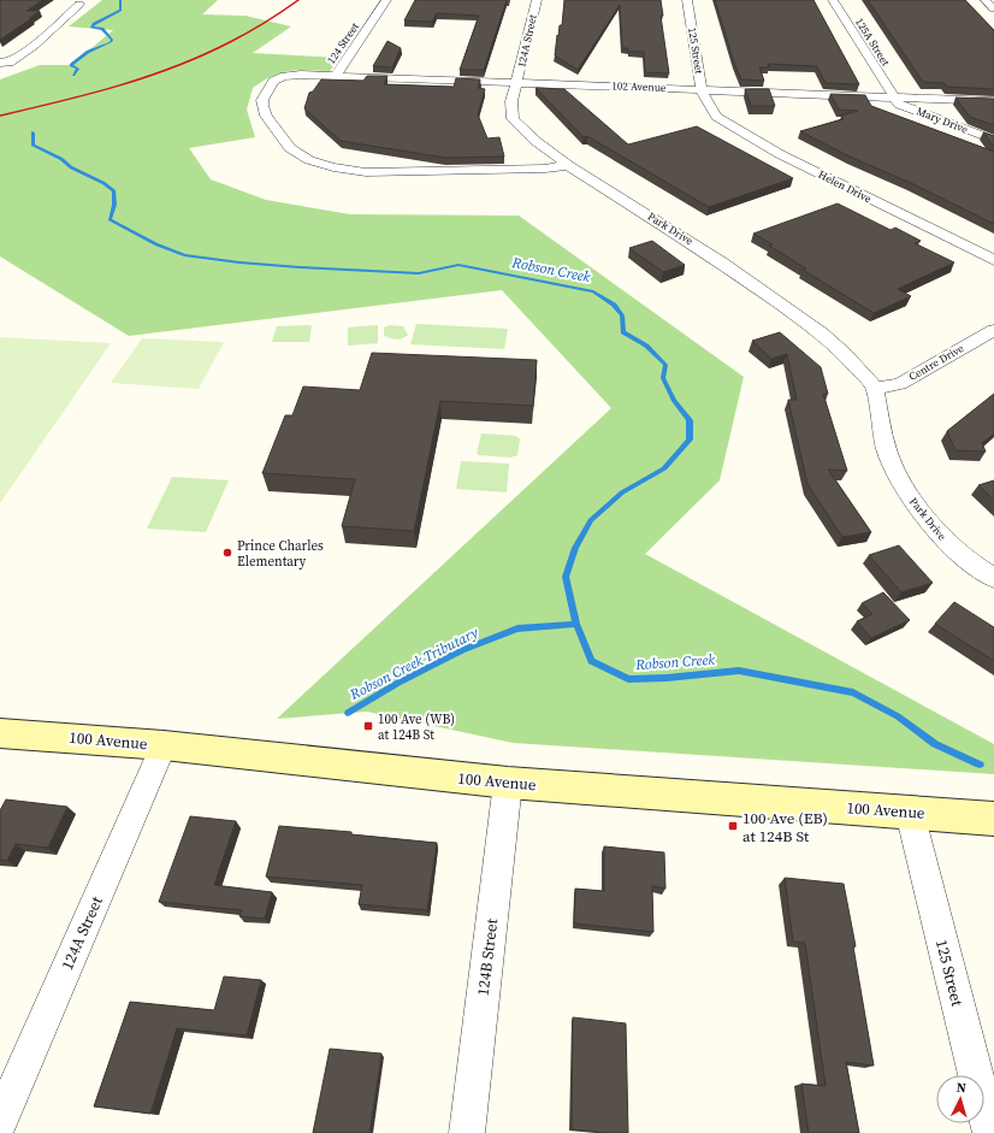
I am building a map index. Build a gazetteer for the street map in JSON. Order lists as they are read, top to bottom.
{
  "streets": {
    "street": [
      "124A Street",
      "125A Street",
      "124 Street",
      "125 Street",
      "102 Avenue",
      "Mary Drive",
      "Helen Drive",
      "Park Drive",
      "Centre Drive",
      "100 Avenue",
      "124B Street"
    ]
  },
  "crossings": [
    ["124A Street", "102 Avenue"],
    ["124A Street", "Park Drive"],
    ["124A Street", "100 Avenue"],
    ["125A Street", "102 Avenue"],
    ["125A Street", "Mary Drive"],
    ["124 Street", "102 Avenue"],
    ["125 Street", "102 Avenue"],
    ["125 Street", "Helen Drive"],
    ["125 Street", "100 Avenue"],
    ["102 Avenue", "Mary Drive"],
    ["102 Avenue", "Helen Drive"],
    ["102 Avenue", "Park Drive"],
    ["Park Drive", "Centre Drive"],
    ["100 Avenue", "124B Street"]
  ],
  "water": ["Robson Creek", "Robson Creek Tributary"],
  "places": {
    "other": ["Prince Charles Elementary"],
    "transit": ["100 Ave (WB) at 124B St", "100 Ave (EB) at 124B St"]
  },
  "north": "top"
}
